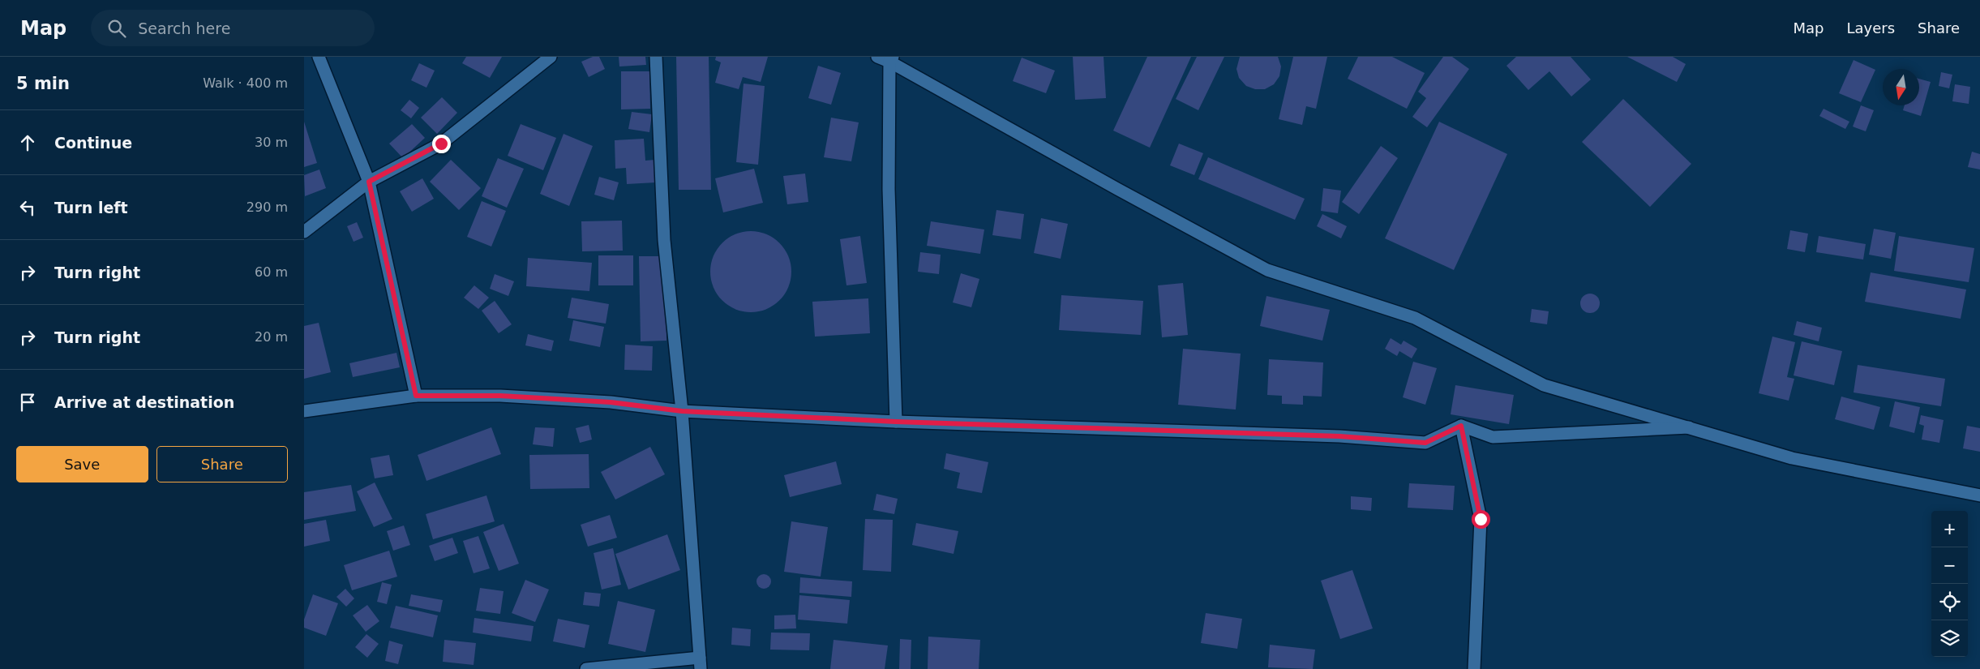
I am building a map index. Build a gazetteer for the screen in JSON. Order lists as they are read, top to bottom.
{
  "north": "bottom",
  "page": {
    "header": "Map",
    "search": "Search here",
    "nav": ["Map", "Layers", "Share"],
    "heading": ["5 min", "Walk · 400 m"],
    "list": [
      ["Continue", "30 m"],
      ["Turn left", "290 m"],
      ["Turn right", "60 m"],
      ["Turn right", "20 m"],
      "Arrive at destination"
    ],
    "buttons": ["Save", "Share"],
    "map_buttons": ["+", "−"]
  }
}
